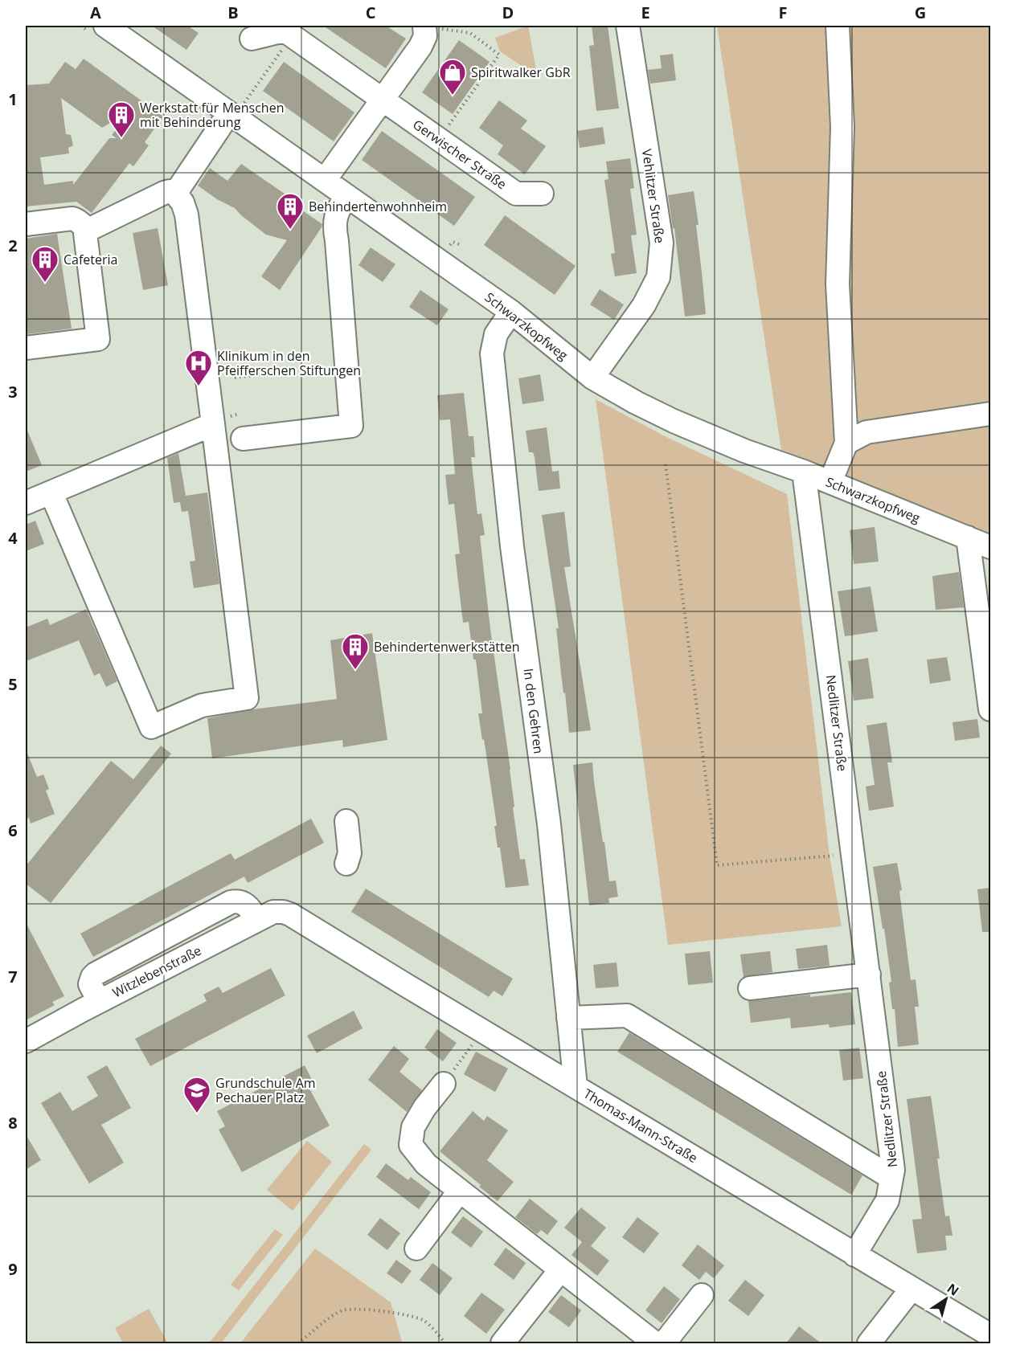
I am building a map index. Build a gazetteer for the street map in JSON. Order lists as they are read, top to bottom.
{
  "streets": {
    "street": [
      "Gerwischer Straße",
      "Vehlitzer Straße",
      "Schwarzkopfweg",
      "In den Gehren",
      "Nedlitzer Straße",
      "Witzlebenstraße",
      "Thomas-Mann-Straße"
    ]
  },
  "crossings": [
    ["Vehlitzer Straße", "Schwarzkopfweg"],
    ["Schwarzkopfweg", "In den Gehren"],
    ["Schwarzkopfweg", "Nedlitzer Straße"],
    ["In den Gehren", "Thomas-Mann-Straße"],
    ["Nedlitzer Straße", "Thomas-Mann-Straße"],
    ["Witzlebenstraße", "Thomas-Mann-Straße"]
  ],
  "places": {
    "shop": ["Spiritwalker GbR"],
    "building": [
      "Werkstatt für Menschen mit Behinderung",
      "Behindertenwohnheim",
      "Cafeteria",
      "Behindertenwerkstätten"
    ],
    "hospital": ["Klinikum in den Pfeifferschen Stiftungen"],
    "school or university": ["Grundschule Am Pechauer Platz"]
  },
  "north": "top right",
  "grid": {
    "columns": [
      "A",
      "B",
      "C",
      "D",
      "E",
      "F",
      "G"
    ],
    "rows": [
      "1",
      "2",
      "3",
      "4",
      "5",
      "6",
      "7",
      "8",
      "9"
    ]
  }
}
